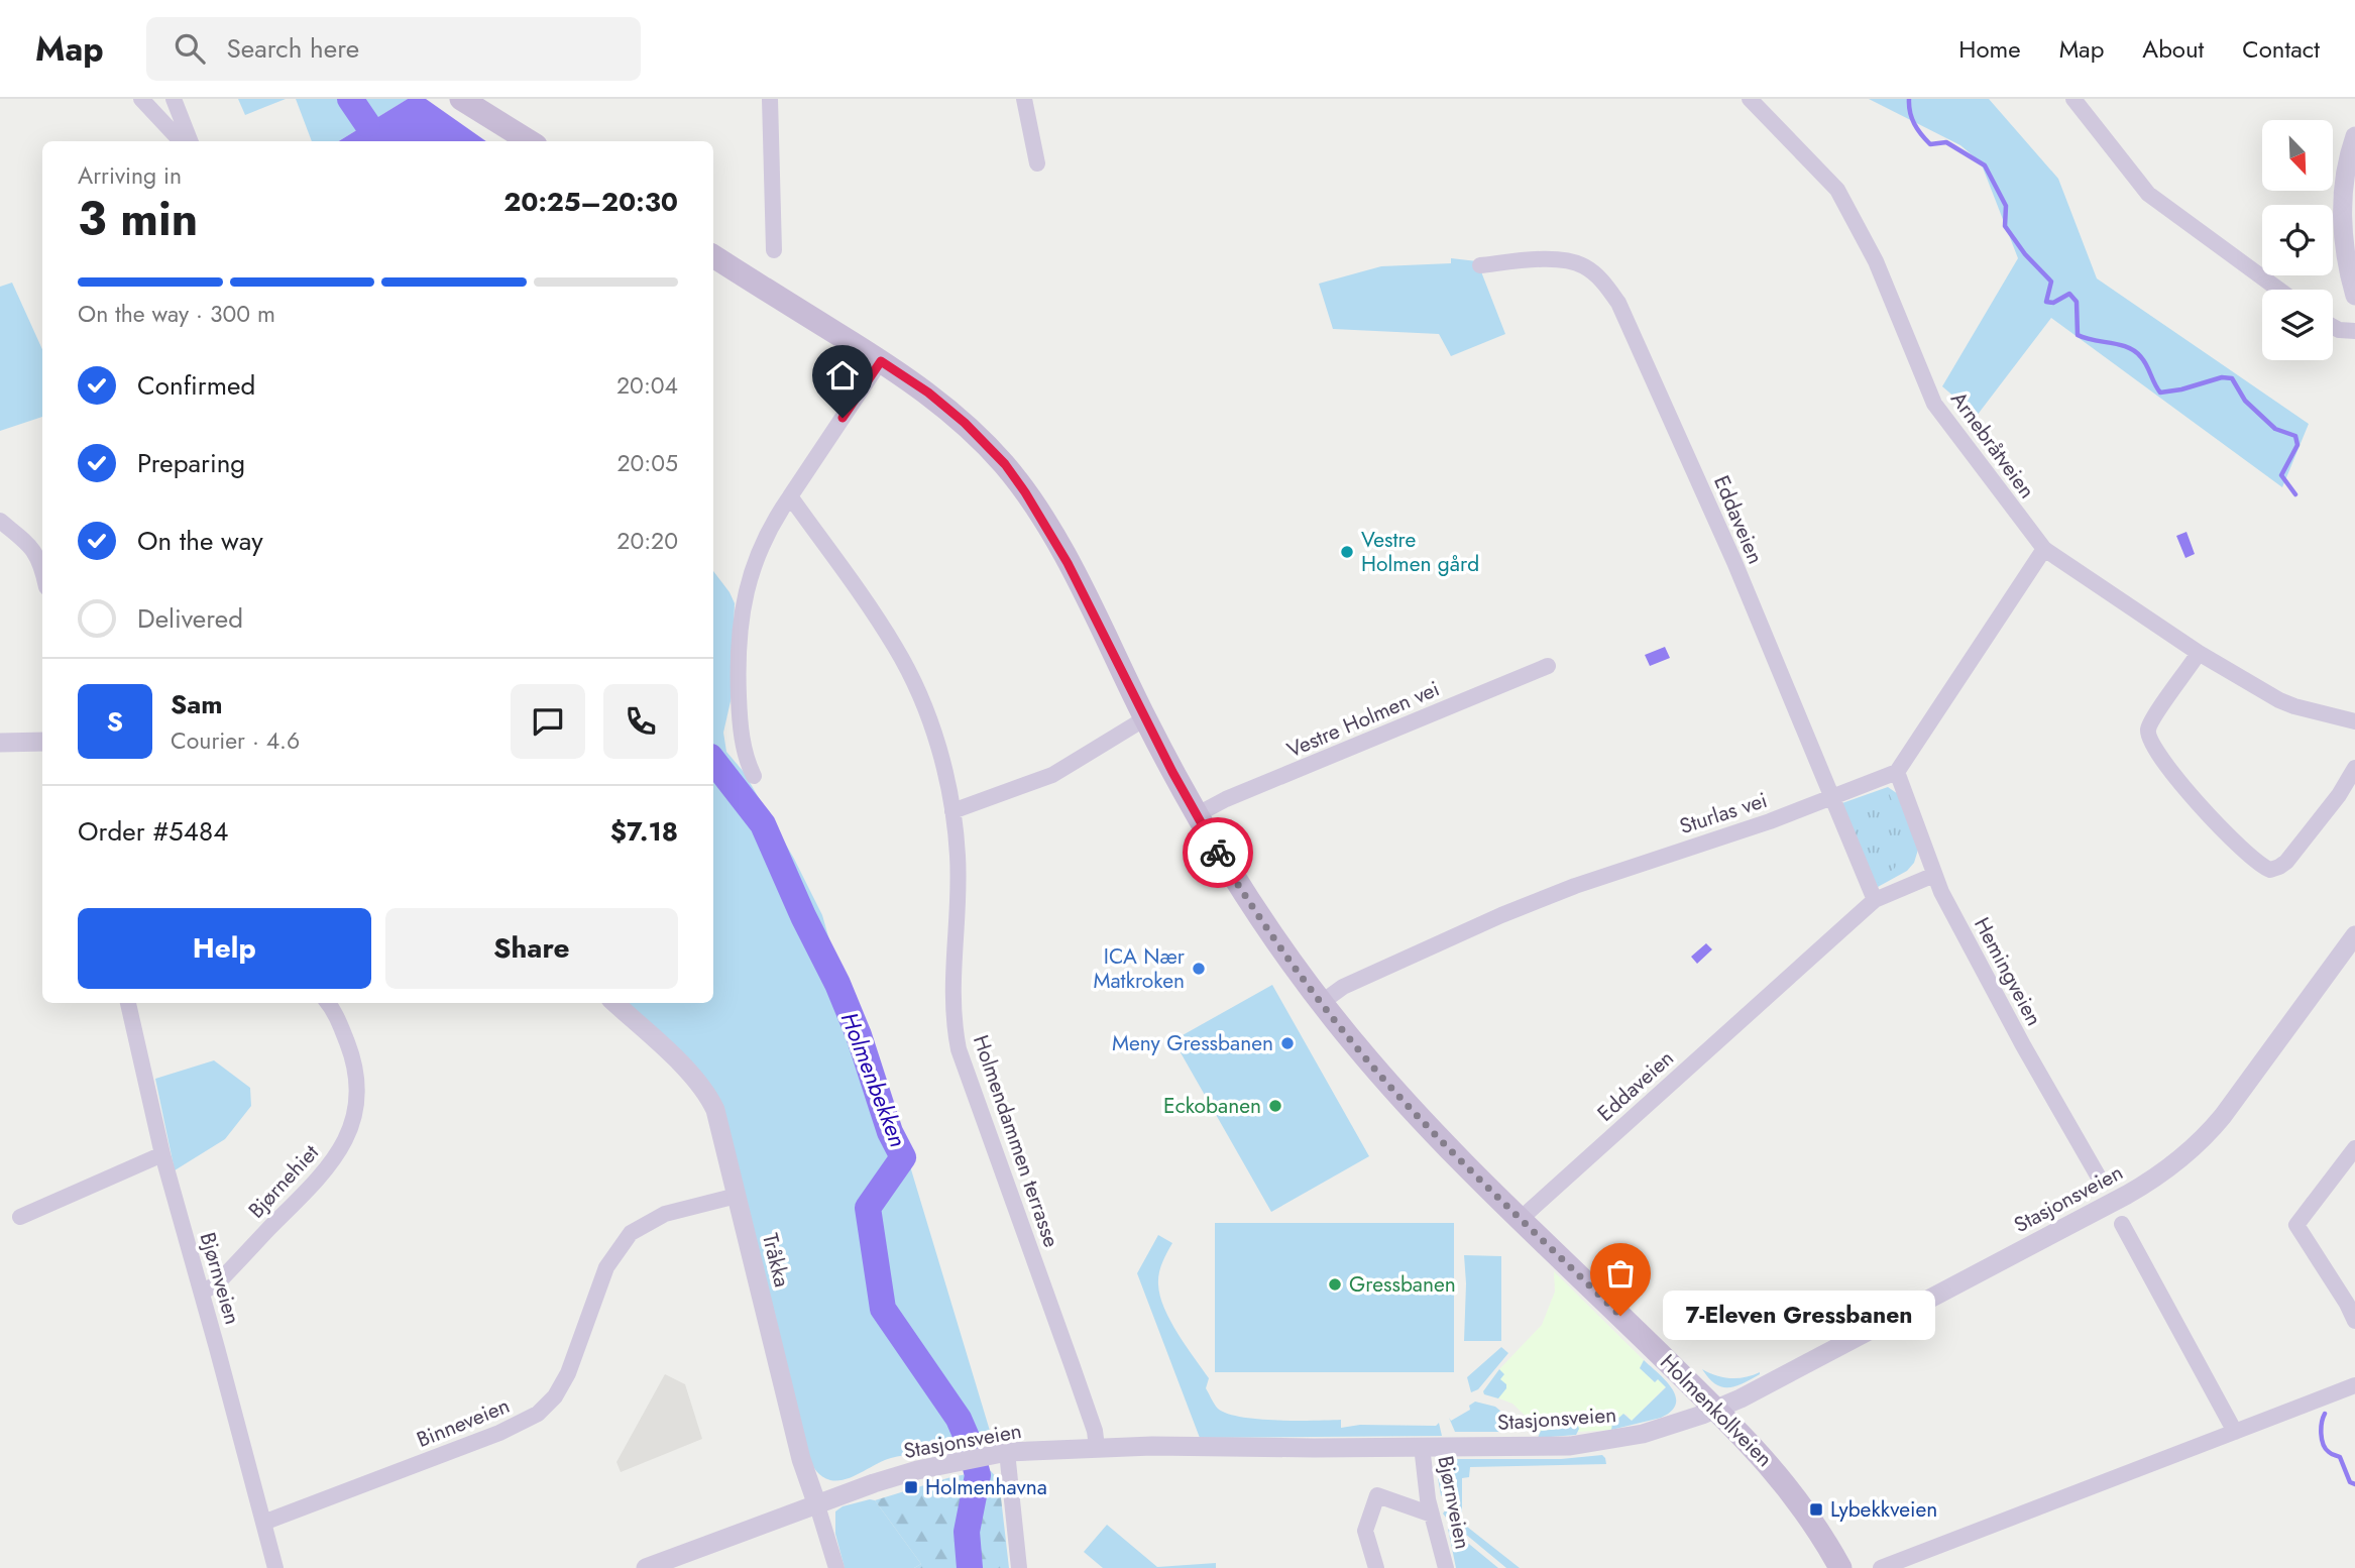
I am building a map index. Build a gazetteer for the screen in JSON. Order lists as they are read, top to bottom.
{
  "streets": {
    "main road": ["Holmenkollveien"],
    "street": [
      "Arnebråtveien",
      "Eddaveien",
      "Vestre Holmen vei",
      "Sturlas vei",
      "Hemingveien",
      "Holmendammen terrasse",
      "Bjørnehiet",
      "Stasjonsveien",
      "Tråkka",
      "Bjørnveien",
      "Binneveien"
    ]
  },
  "crossings": [
    ["Eddaveien", "Sturlas vei"],
    ["Eddaveien", "Hemingveien"],
    ["Eddaveien", "Holmenkollveien"],
    ["Vestre Holmen vei", "Holmenkollveien"],
    ["Sturlas vei", "Hemingveien"],
    ["Sturlas vei", "Holmenkollveien"],
    ["Holmendammen terrasse", "Stasjonsveien"],
    ["Bjørnehiet", "Bjørnveien"],
    ["Stasjonsveien", "Tråkka"],
    ["Stasjonsveien", "Bjørnveien"],
    ["Stasjonsveien", "Holmenkollveien"],
    ["Tråkka", "Binneveien"],
    ["Bjørnveien", "Binneveien"]
  ],
  "water": ["Holmenbekken"],
  "places": {
    "other": [
      "Vestre Holmen gård",
      "ICA Nær Matkroken",
      "Meny Gressbanen",
      "Eckobanen",
      "Gressbanen",
      "7-Eleven Gressbanen"
    ],
    "transit": ["Holmenhavna", "Lybekkveien"]
  },
  "north": "bottom right",
  "page": {
    "header": "Map",
    "search": "Search here",
    "nav": [
      "Home",
      "Map",
      "About",
      "Contact"
    ],
    "heading": ["3 min", "Arriving in", "20:25–20:30"],
    "panel": [
      "Sam",
      "Courier · 4.6",
      "Order #5484",
      "$7.18"
    ],
    "bar": "On the way · 300 m",
    "list": [
      ["Confirmed", "20:04"],
      ["Preparing", "20:05"],
      ["On the way", "20:20"],
      "Delivered"
    ],
    "round": "S",
    "buttons": ["Help", "Share"],
    "bubble": "7-Eleven Gressbanen"
  }
}
